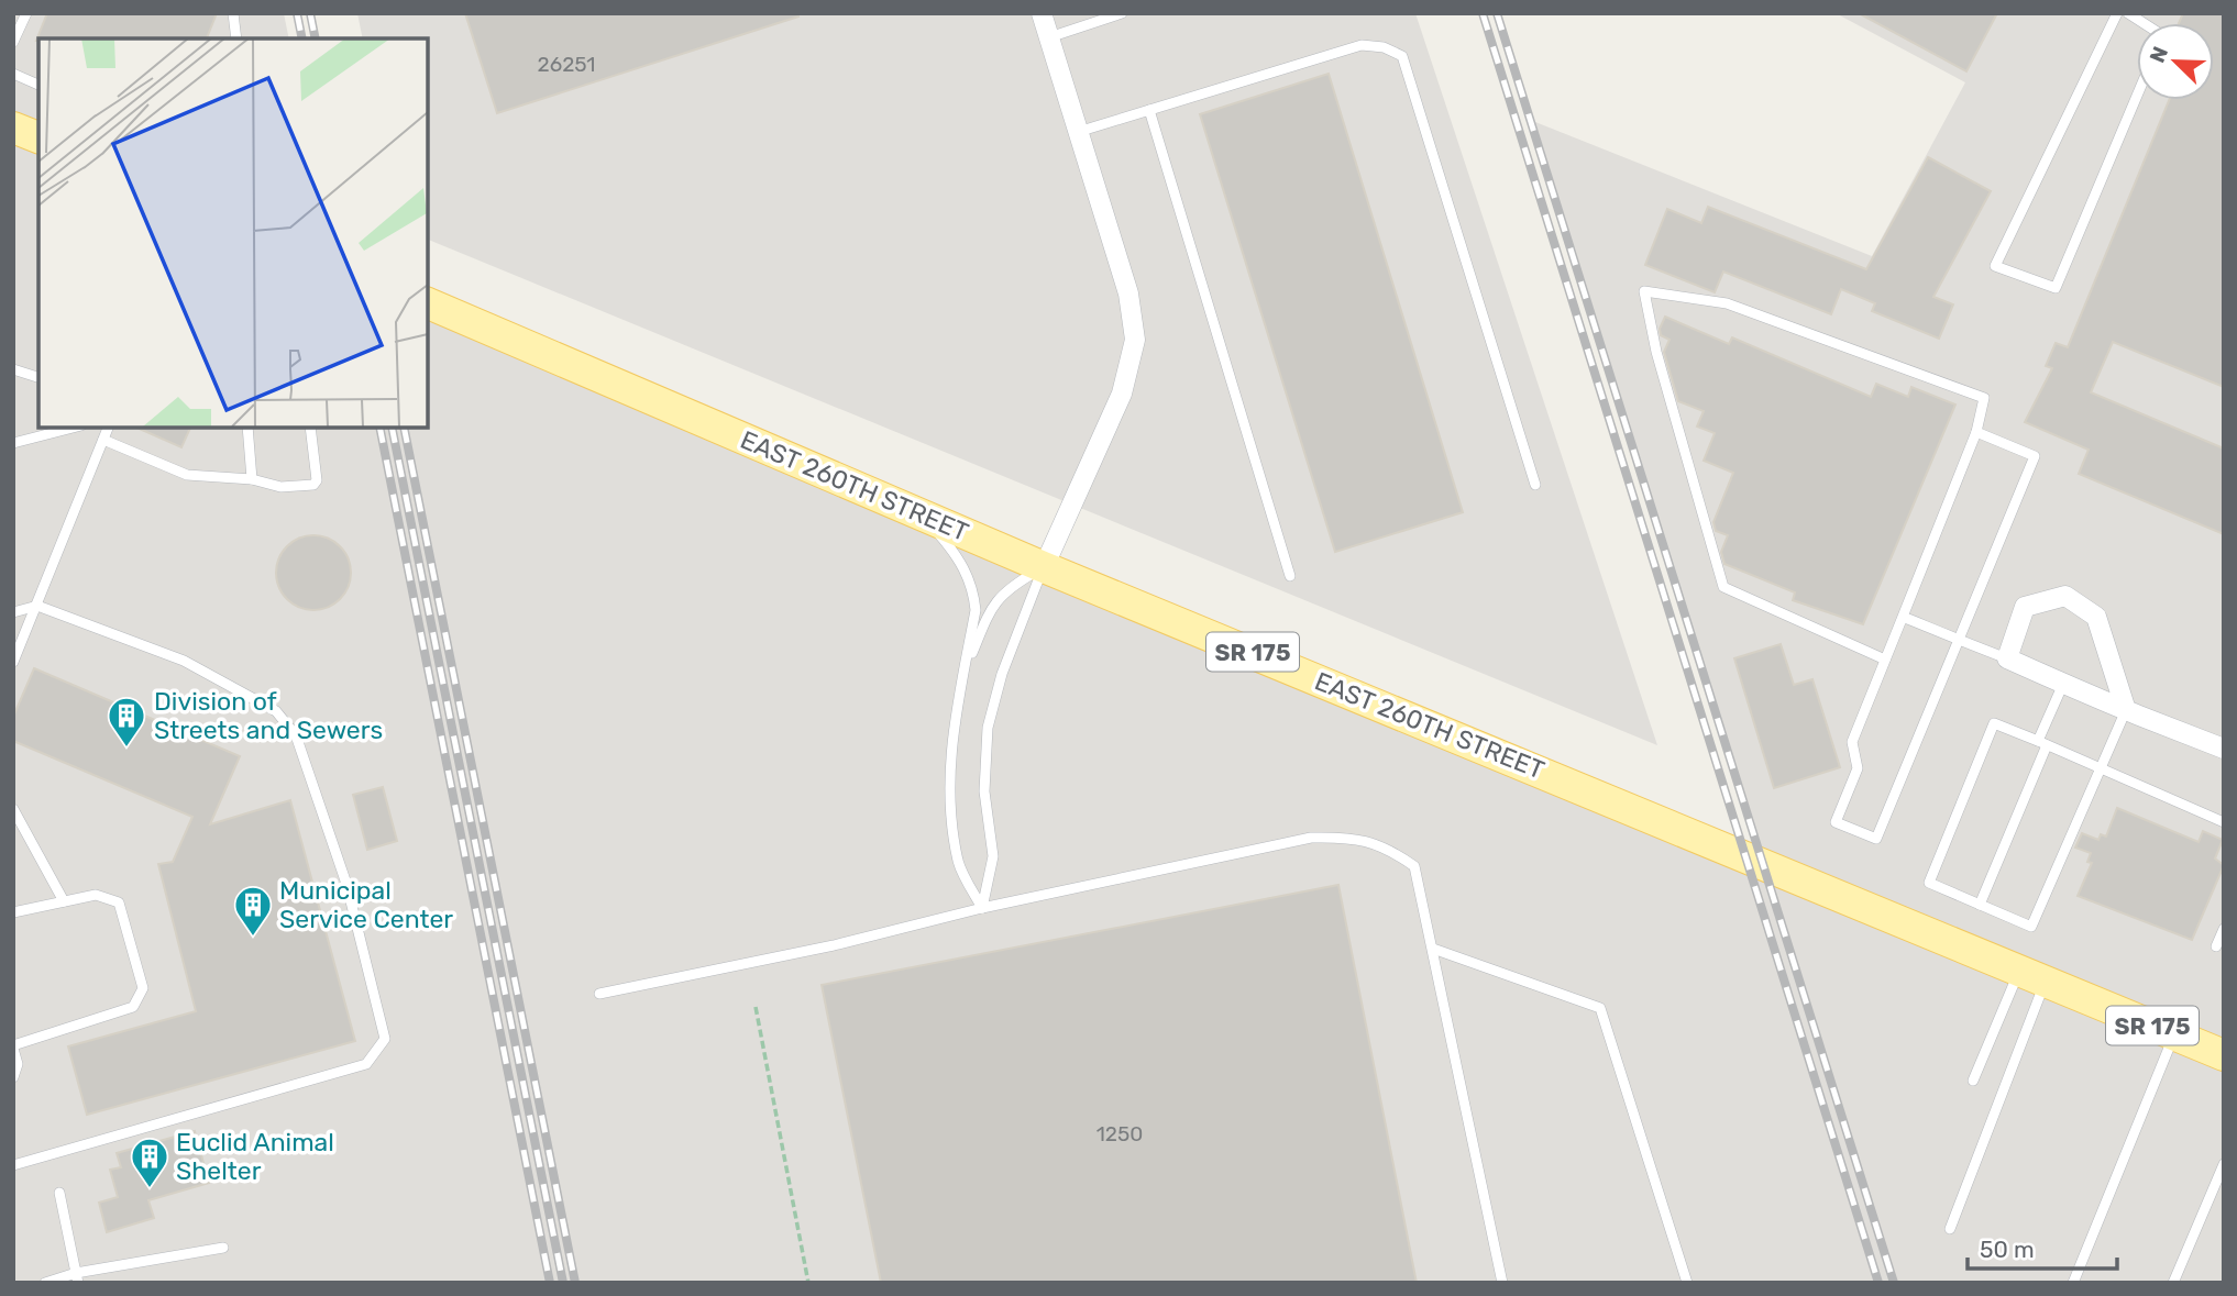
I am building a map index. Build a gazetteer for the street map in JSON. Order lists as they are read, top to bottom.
{
  "streets": {
    "main road": ["EAST 260TH STREET", "SR 175"]
  },
  "places": {
    "building": ["Division of Streets and Sewers", "Municipal Service Center", "Euclid Animal Shelter"]
  },
  "house_numbers": ["26251", "1250"],
  "scale_bar": "50 m",
  "north": "top left"
}
